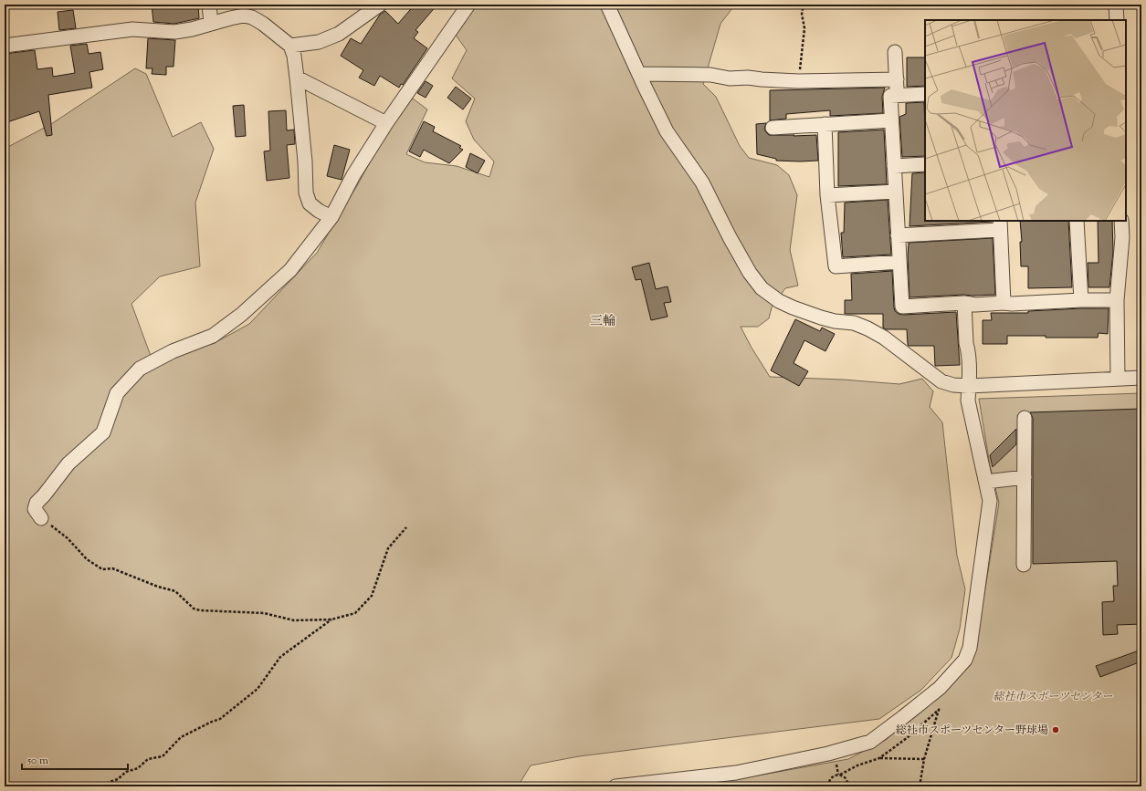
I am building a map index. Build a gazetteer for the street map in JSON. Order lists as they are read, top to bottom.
{
  "districts": ["三輪"],
  "parks": ["総社市スポーツセンター"],
  "places": ["総社市スポーツセンター野球場"],
  "scale_bar": "50 m"
}
